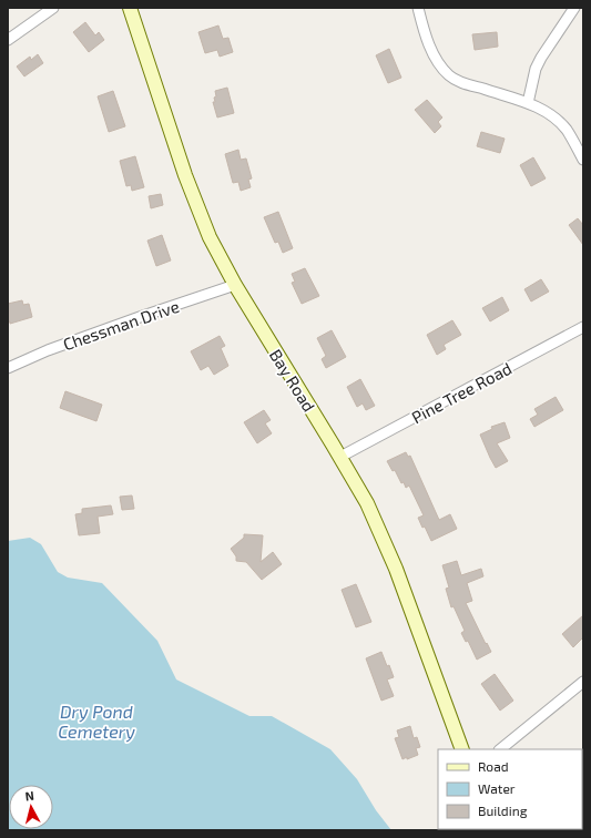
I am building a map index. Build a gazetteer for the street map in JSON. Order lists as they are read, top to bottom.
{
  "streets": {
    "main road": ["Bay Road"],
    "street": ["Chessman Drive", "Pine Tree Road"]
  },
  "crossings": [
    ["Chessman Drive", "Bay Road"],
    ["Bay Road", "Pine Tree Road"]
  ],
  "water": ["Dry Pond Cemetery"],
  "legend": ["Road", "Water", "Building"],
  "north": "top"
}
